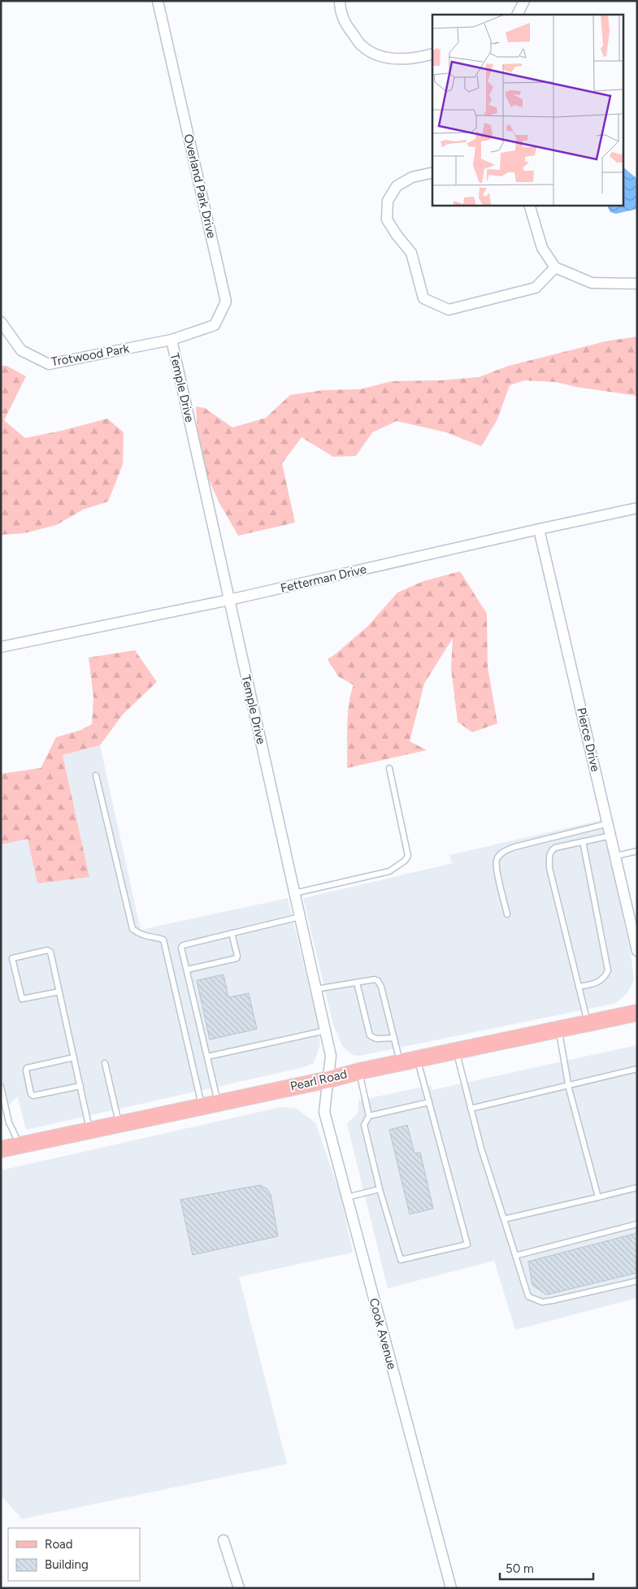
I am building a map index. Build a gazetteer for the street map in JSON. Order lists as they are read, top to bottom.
{
  "streets": {
    "main road": ["Pearl Road"],
    "street": [
      "Overland Park Drive",
      "Trotwood Park",
      "Temple Drive",
      "Fetterman Drive",
      "Pierce Drive",
      "Cook Avenue"
    ]
  },
  "crossings": [
    ["Overland Park Drive", "Trotwood Park"],
    ["Overland Park Drive", "Temple Drive"],
    ["Trotwood Park", "Temple Drive"],
    ["Temple Drive", "Fetterman Drive"],
    ["Temple Drive", "Pearl Road"],
    ["Temple Drive", "Cook Avenue"],
    ["Fetterman Drive", "Pierce Drive"],
    ["Pearl Road", "Cook Avenue"]
  ],
  "legend": ["Road", "Building"],
  "scale_bar": "50 m"
}
